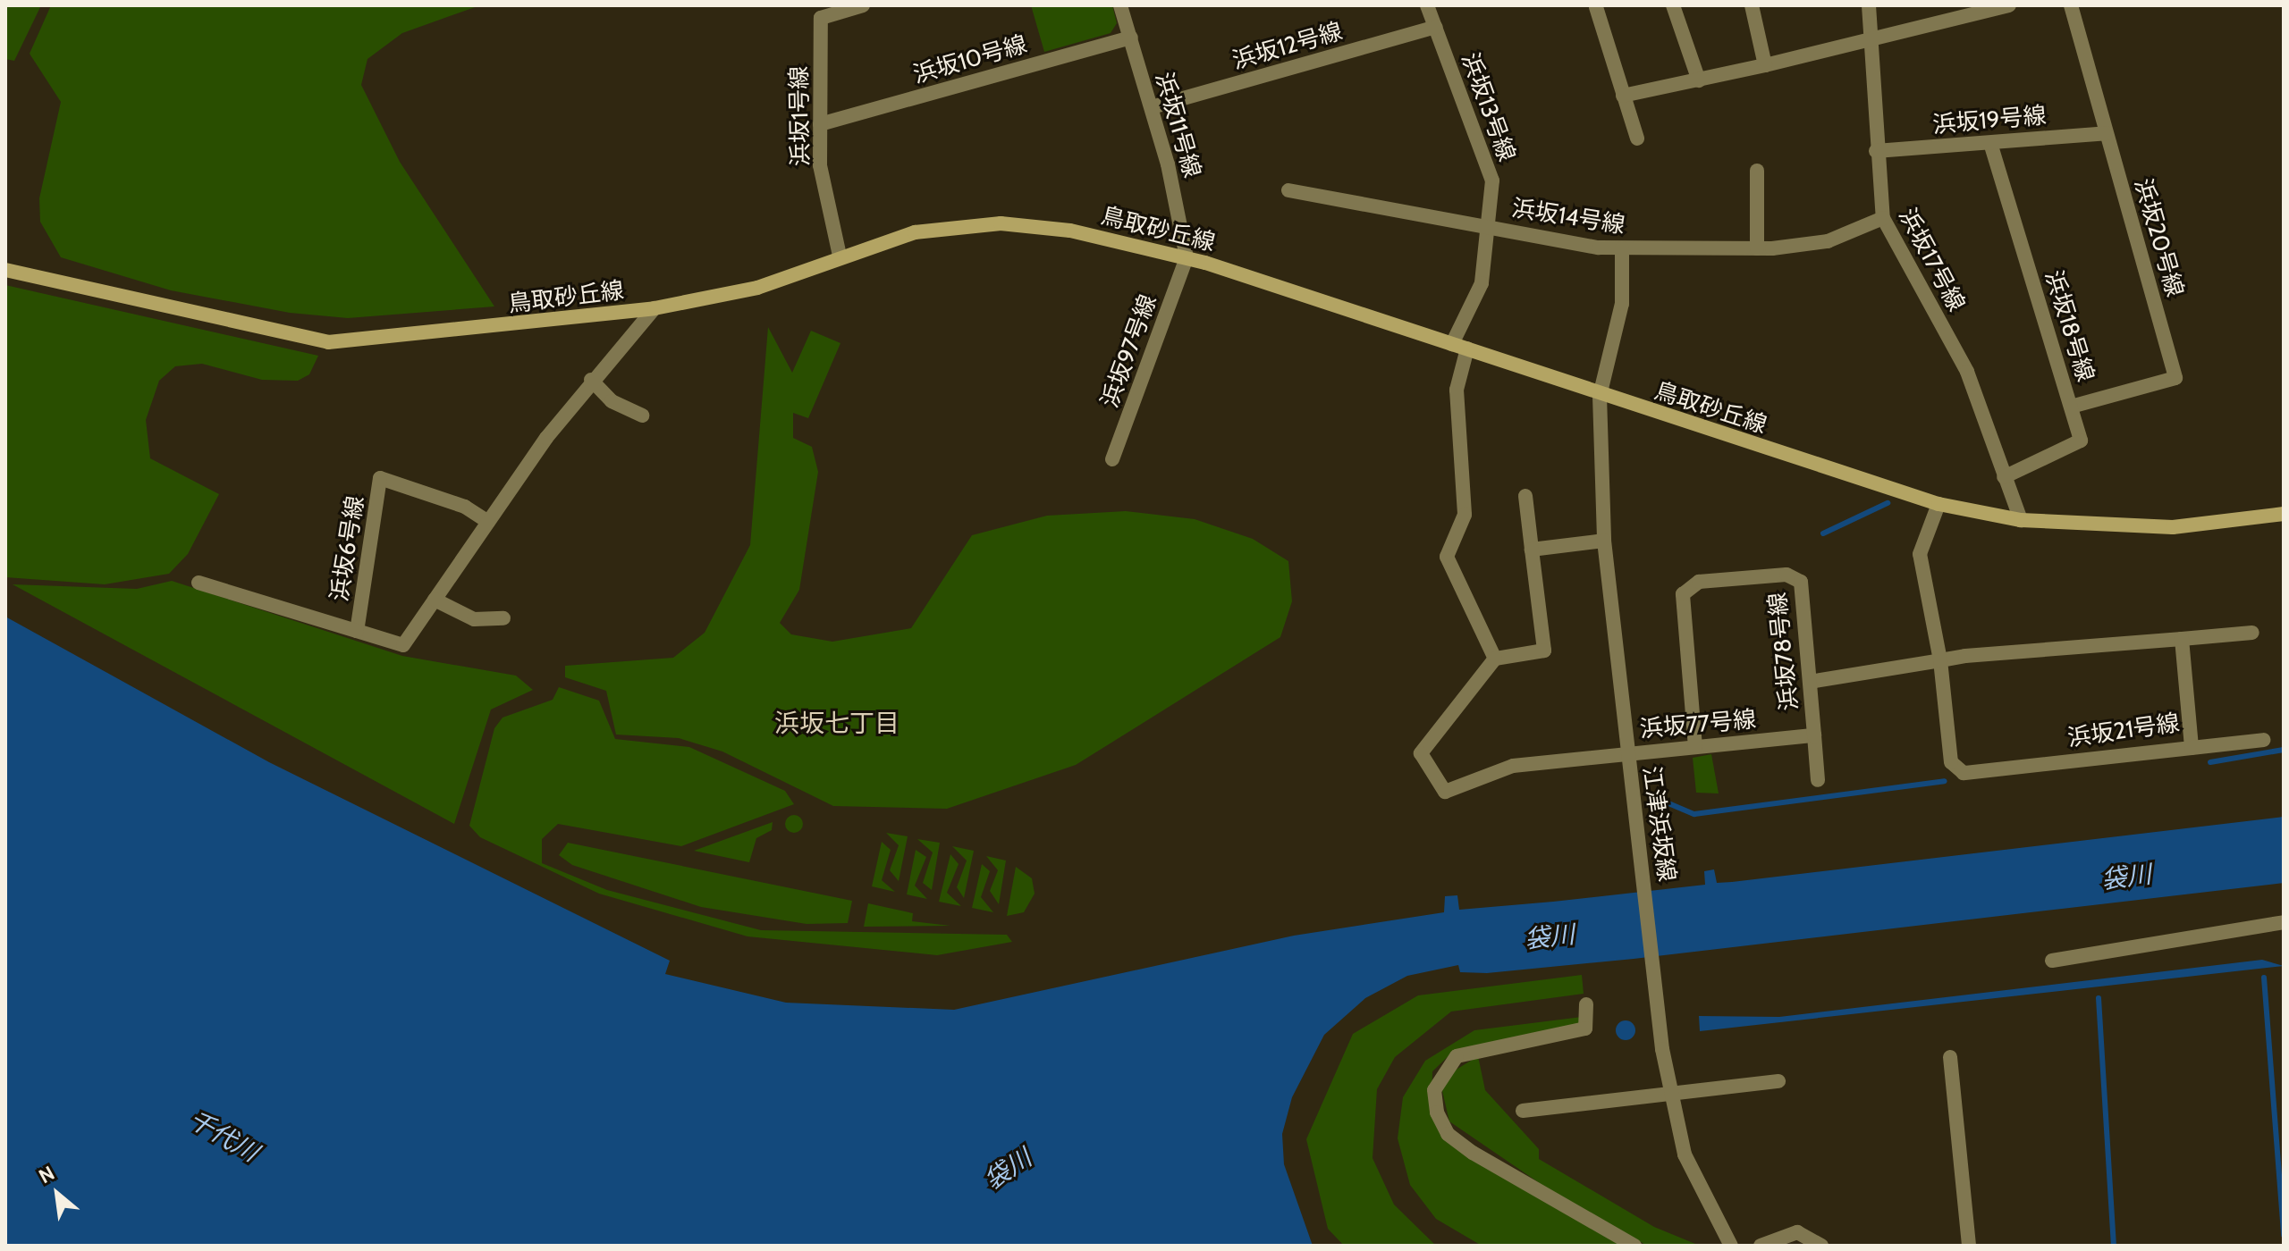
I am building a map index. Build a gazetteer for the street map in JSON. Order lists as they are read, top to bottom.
{
  "streets": {
    "main road": ["鳥取砂丘線"],
    "street": [
      "浜坂12号線",
      "浜坂10号線",
      "浜坂13号線",
      "浜坂1号線",
      "浜坂19号線",
      "浜坂11号線",
      "浜坂14号線",
      "浜坂20号線",
      "浜坂17号線",
      "浜坂18号線",
      "浜坂97号線",
      "浜坂6号線",
      "浜坂78号線",
      "浜坂77号線",
      "浜坂21号線",
      "江津浜坂線"
    ]
  },
  "crossings": [
    ["浜坂12号線", "浜坂13号線"],
    ["浜坂12号線", "浜坂11号線"],
    ["浜坂10号線", "浜坂1号線"],
    ["浜坂10号線", "浜坂11号線"],
    ["浜坂13号線", "浜坂14号線"],
    ["浜坂13号線", "鳥取砂丘線"],
    ["浜坂1号線", "鳥取砂丘線"],
    ["浜坂19号線", "浜坂20号線"],
    ["浜坂19号線", "浜坂17号線"],
    ["浜坂19号線", "浜坂18号線"],
    ["浜坂11号線", "鳥取砂丘線"],
    ["浜坂11号線", "浜坂97号線"],
    ["浜坂14号線", "浜坂17号線"],
    ["浜坂14号線", "江津浜坂線"],
    ["鳥取砂丘線", "浜坂17号線"],
    ["鳥取砂丘線", "浜坂97号線"],
    ["鳥取砂丘線", "浜坂6号線"],
    ["鳥取砂丘線", "浜坂21号線"],
    ["鳥取砂丘線", "江津浜坂線"],
    ["浜坂20号線", "浜坂18号線"],
    ["浜坂17号線", "浜坂18号線"],
    ["浜坂78号線", "浜坂77号線"],
    ["浜坂77号線", "江津浜坂線"]
  ],
  "districts": ["浜坂七丁目"],
  "water": ["袋川", "千代川"],
  "north": "top left"
}
